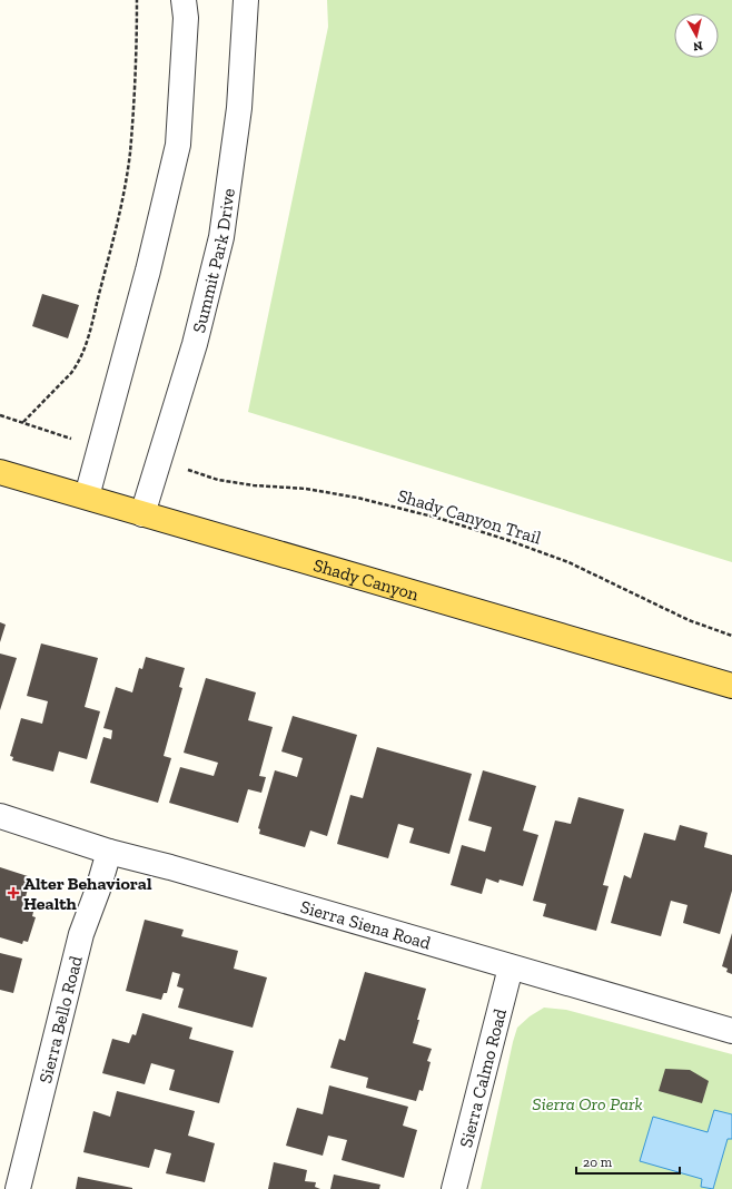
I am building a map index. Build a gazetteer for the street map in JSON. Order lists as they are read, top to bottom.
{
  "streets": {
    "main road": ["Shady Canyon"],
    "street": [
      "Summit Park Drive",
      "Sierra Siena Road",
      "Sierra Bello Road",
      "Sierra Calmo Road"
    ],
    "path": ["Shady Canyon Trail"]
  },
  "crossings": [
    ["Summit Park Drive", "Shady Canyon"],
    ["Sierra Siena Road", "Sierra Bello Road"],
    ["Sierra Siena Road", "Sierra Calmo Road"]
  ],
  "parks": ["Sierra Oro Park"],
  "places": {
    "health": ["Alter Behavioral Health"]
  },
  "scale_bar": "20 m",
  "north": "bottom"
}
